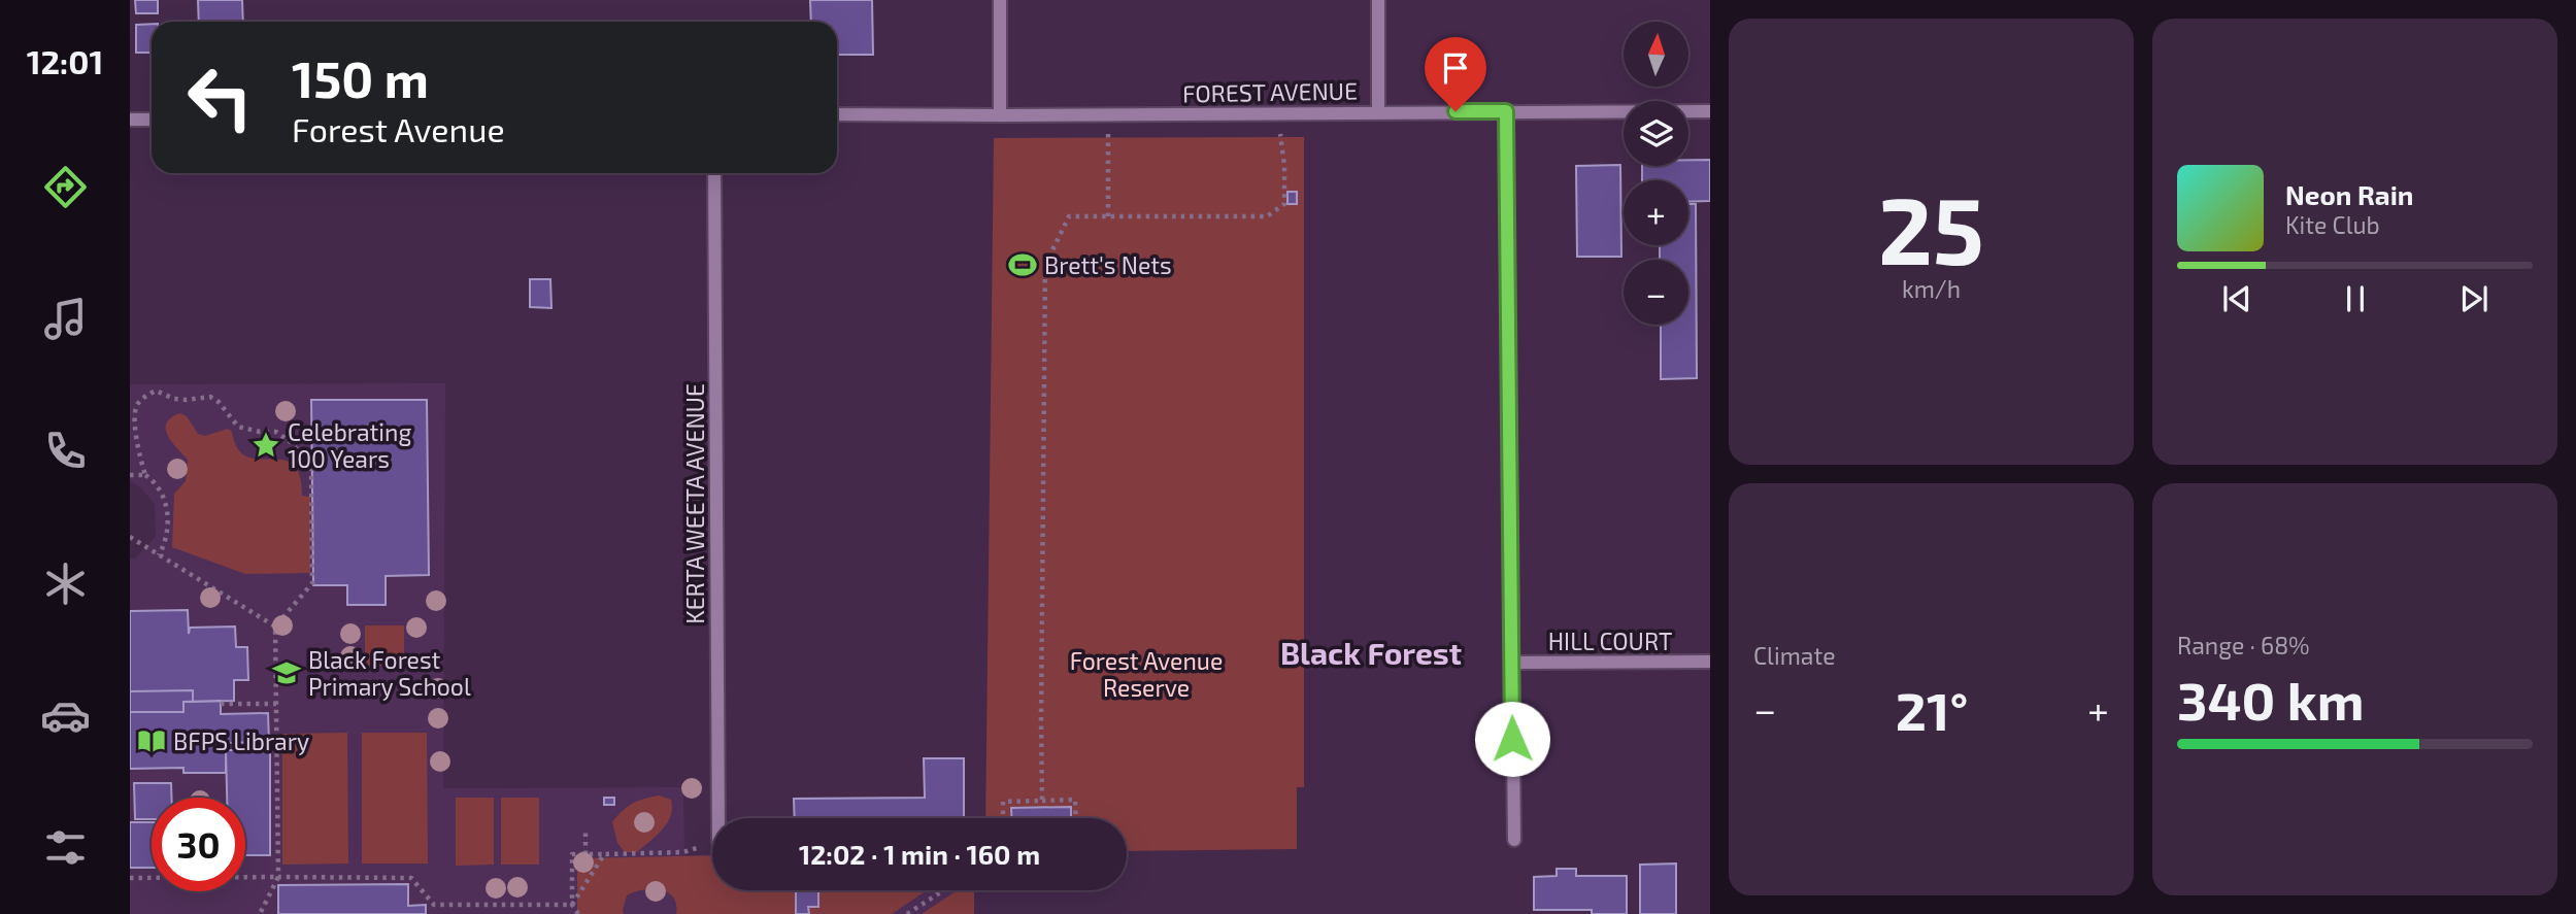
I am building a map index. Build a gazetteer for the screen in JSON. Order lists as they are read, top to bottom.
{
  "streets": {
    "street": ["FOREST AVENUE", "KERTA WEETA AVENUE", "HILL COURT"]
  },
  "districts": ["Black Forest"],
  "parks": ["Forest Avenue Reserve"],
  "places": {
    "sports": ["Brett's Nets"],
    "place": ["Celebrating 100 Years"],
    "school or university": ["Black Forest Primary School"],
    "library": ["BFPS Library"]
  },
  "north": "top",
  "page": {
    "tabs": "12:01",
    "tile": [
      ["25", "km/h"],
      "Climate",
      ["Range · 68%", "340 km"]
    ],
    "map_buttons": ["+", "−"],
    "turn": ["150 m", "Forest Avenue"],
    "song": ["Neon Rain", "Kite Club"],
    "heat": ["−", "21°", "+"],
    "limit": "30",
    "trip": "12:02 · 1 min · 160 m"
  }
}
